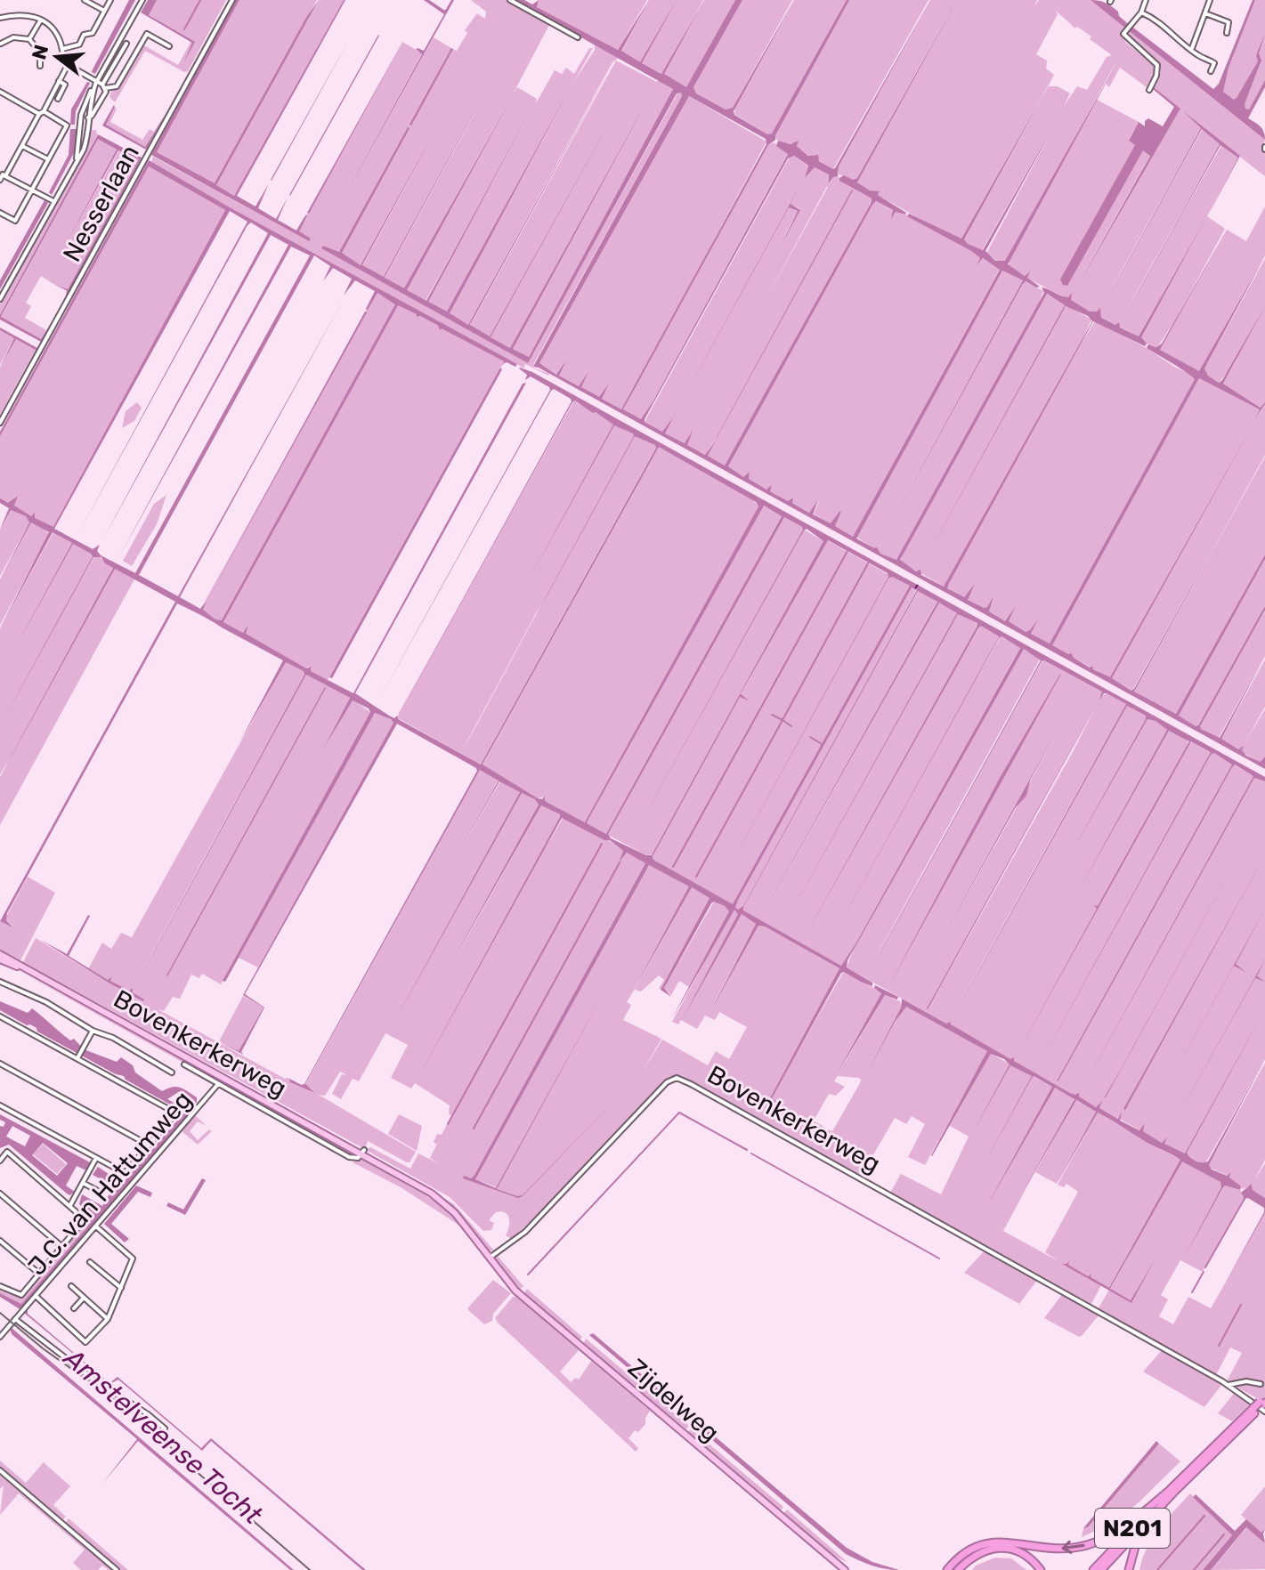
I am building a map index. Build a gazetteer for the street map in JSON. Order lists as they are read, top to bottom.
{
  "streets": {
    "highway": ["N201"],
    "main road": ["Bovenkerkerweg", "Zijdelweg"],
    "street": ["Nesserlaan", "J.C. van Hattumweg"]
  },
  "crossings": [
    ["Bovenkerkerweg", "J.C. van Hattumweg"],
    ["Bovenkerkerweg", "Zijdelweg"],
    ["Bovenkerkerweg", "N201"]
  ],
  "water": ["Amstelveense Tocht"],
  "north": "left"
}
